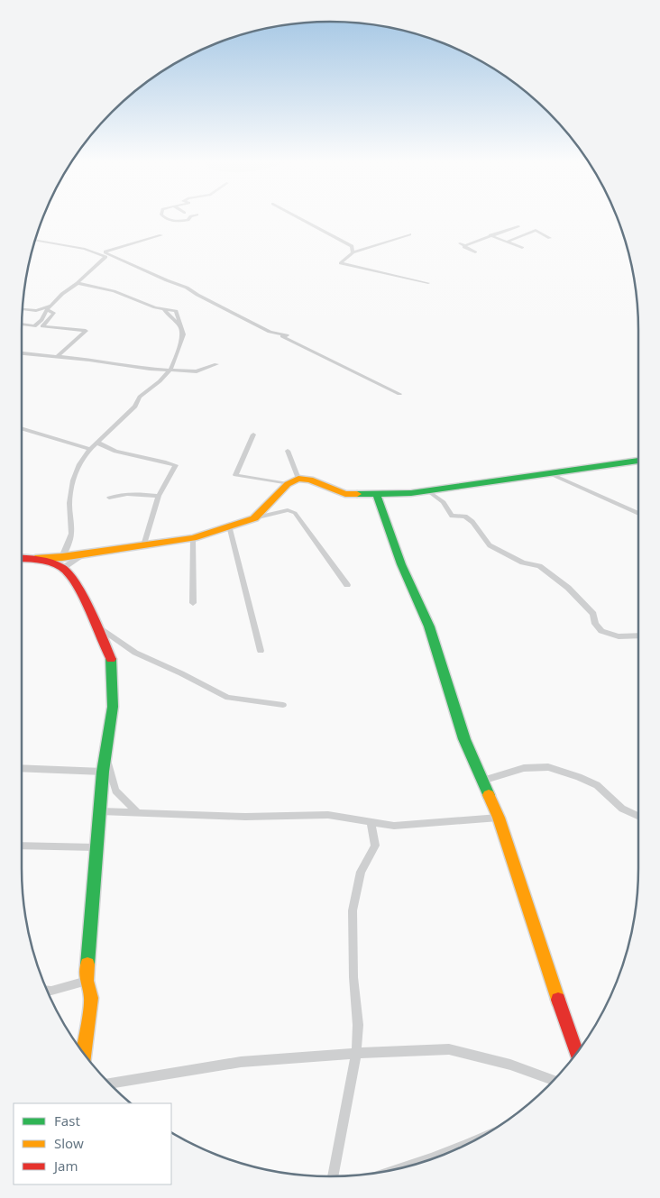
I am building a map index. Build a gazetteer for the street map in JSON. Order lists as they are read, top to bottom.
{
  "legend": ["Fast", "Slow", "Jam"]
}
